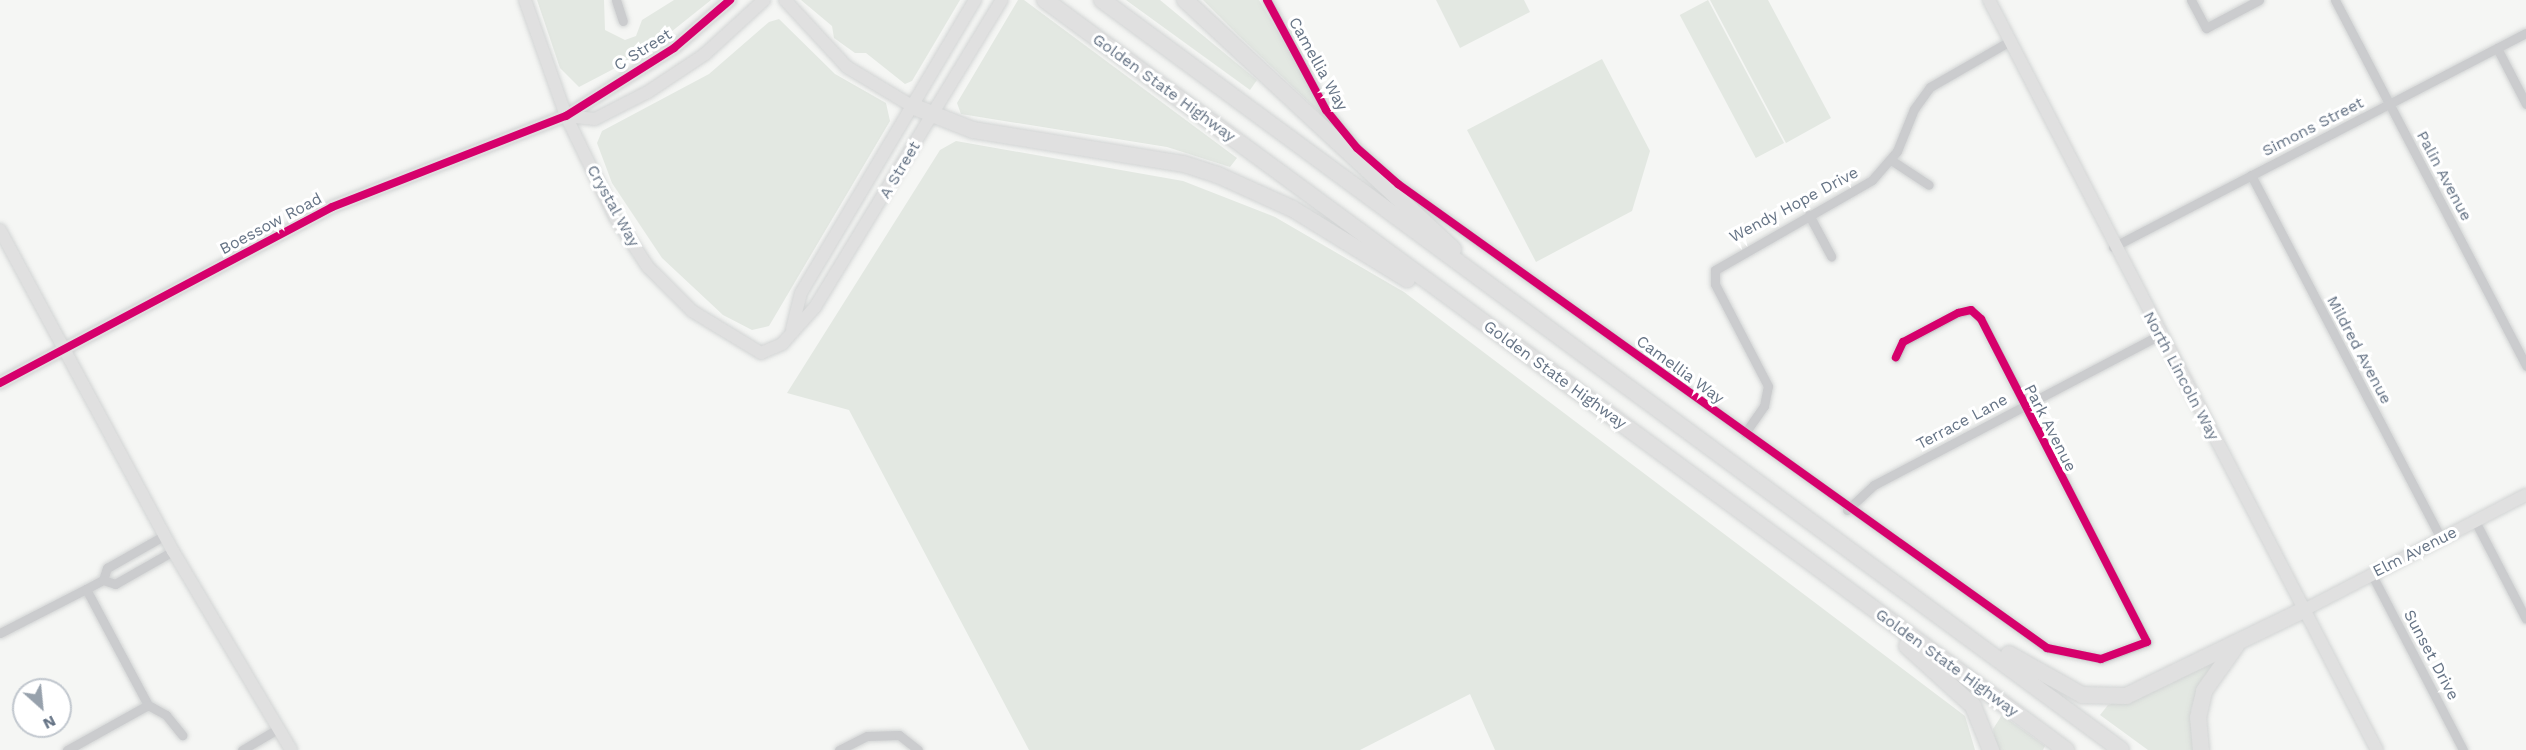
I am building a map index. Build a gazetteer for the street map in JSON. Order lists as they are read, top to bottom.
{
  "streets": {
    "highway": ["Golden State Highway"],
    "street": [
      "C Street",
      "Camellia Way",
      "Simons Street",
      "A Street",
      "Palin Avenue",
      "Wendy Hope Drive",
      "Crystal Way",
      "Boessow Road",
      "Mildred Avenue",
      "North Lincoln Way",
      "Terrace Lane",
      "Park Avenue",
      "Elm Avenue",
      "Sunset Drive"
    ]
  },
  "crossings": [
    ["C Street", "Crystal Way"],
    ["C Street", "Boessow Road"],
    ["Camellia Way", "Wendy Hope Drive"],
    ["Camellia Way", "Terrace Lane"],
    ["Camellia Way", "Park Avenue"],
    ["Simons Street", "Palin Avenue"],
    ["Simons Street", "Mildred Avenue"],
    ["Simons Street", "North Lincoln Way"],
    ["A Street", "Crystal Way"],
    ["Wendy Hope Drive", "North Lincoln Way"],
    ["Crystal Way", "Boessow Road"],
    ["Mildred Avenue", "Elm Avenue"],
    ["North Lincoln Way", "Terrace Lane"],
    ["North Lincoln Way", "Elm Avenue"],
    ["Terrace Lane", "Park Avenue"],
    ["Elm Avenue", "Sunset Drive"]
  ],
  "north": "bottom right"
}
